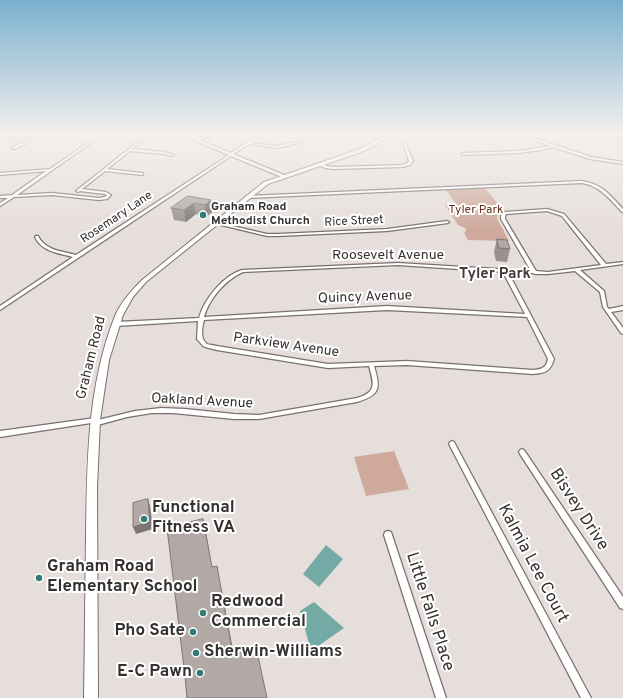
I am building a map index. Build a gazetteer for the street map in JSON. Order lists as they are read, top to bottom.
{
  "streets": {
    "street": [
      "Rosemary Lane",
      "Rice Street",
      "Roosevelt Avenue",
      "Quincy Avenue",
      "Parkview Avenue",
      "Graham Road",
      "Oakland Avenue",
      "Bisvey Drive",
      "Kalmia Lee Court",
      "Little Falls Place"
    ]
  },
  "crossings": [
    ["Rice Street", "Graham Road"],
    ["Roosevelt Avenue", "Quincy Avenue"],
    ["Roosevelt Avenue", "Parkview Avenue"],
    ["Quincy Avenue", "Parkview Avenue"],
    ["Parkview Avenue", "Oakland Avenue"],
    ["Graham Road", "Oakland Avenue"]
  ],
  "districts": ["Tyler Park"],
  "parks": ["Tyler Park"],
  "places": [
    "Graham Road Methodist Church",
    "Functional Fitness VA",
    "Graham Road Elementary School",
    "Redwood Commercial",
    "Pho Sate",
    "Sherwin-Williams",
    "E-C Pawn"
  ]
}
